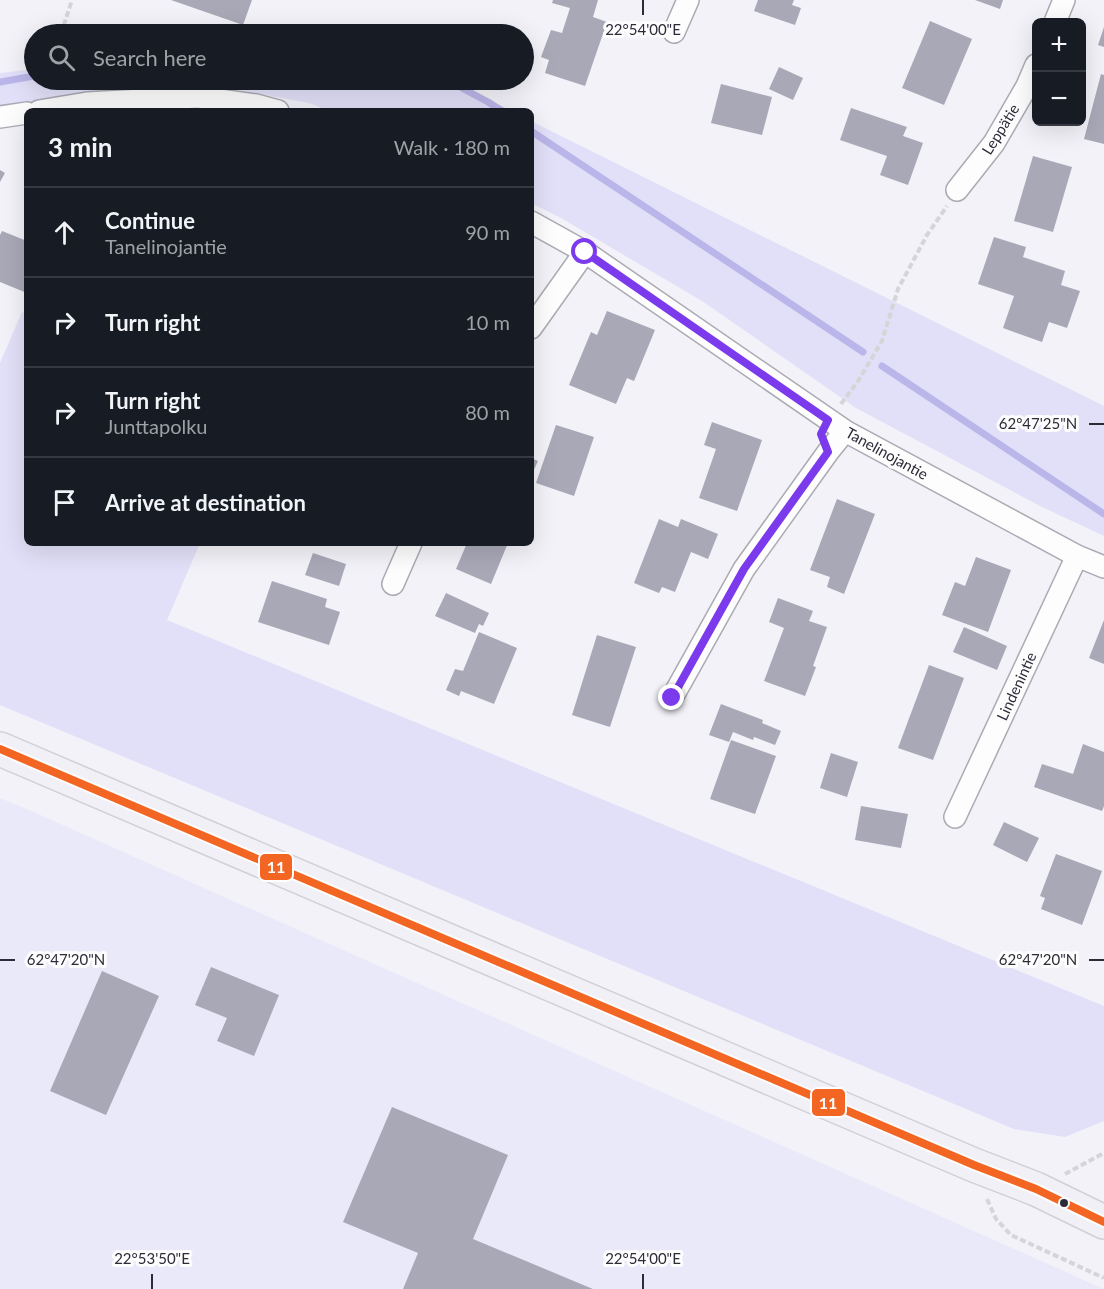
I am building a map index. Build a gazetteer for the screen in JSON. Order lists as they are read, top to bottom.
{
  "streets": {
    "street": ["Leppätie", "Tanelinojantie", "Lindenintie"]
  },
  "crossings": [
    ["Tanelinojantie", "Lindenintie"]
  ],
  "lines": ["transit line 11"],
  "page": {
    "map_buttons": ["+", "−"],
    "search": "Search here",
    "heading": ["3 min", "Walk · 180 m"],
    "list": [
      ["Continue", "Tanelinojantie", "90 m"],
      ["Turn right", "10 m"],
      ["Turn right", "Junttapolku", "80 m"],
      "Arrive at destination"
    ]
  },
  "coordinates": [
    "22°54'00\"E",
    "62°47'25\"N",
    "62°47'20\"N",
    "22°53'50\"E"
  ]
}
